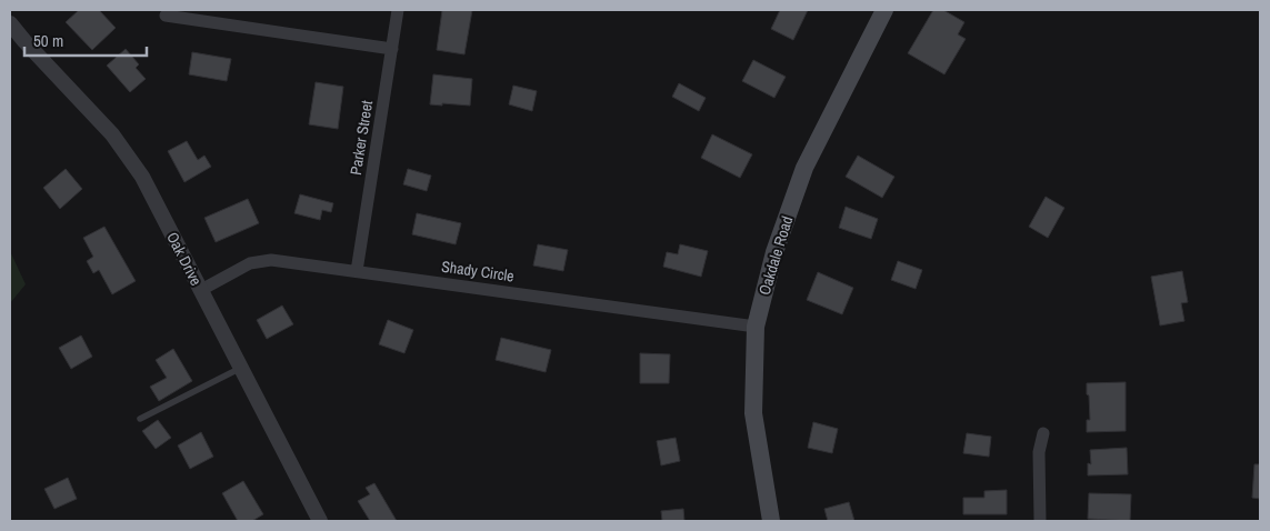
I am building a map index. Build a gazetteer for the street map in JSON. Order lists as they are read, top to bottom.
{
  "streets": {
    "main road": ["Oakdale Road"],
    "street": ["Parker Street", "Oak Drive", "Shady Circle"]
  },
  "crossings": [
    ["Parker Street", "Shady Circle"],
    ["Oakdale Road", "Shady Circle"],
    ["Oak Drive", "Shady Circle"]
  ],
  "scale_bar": "50 m"
}
